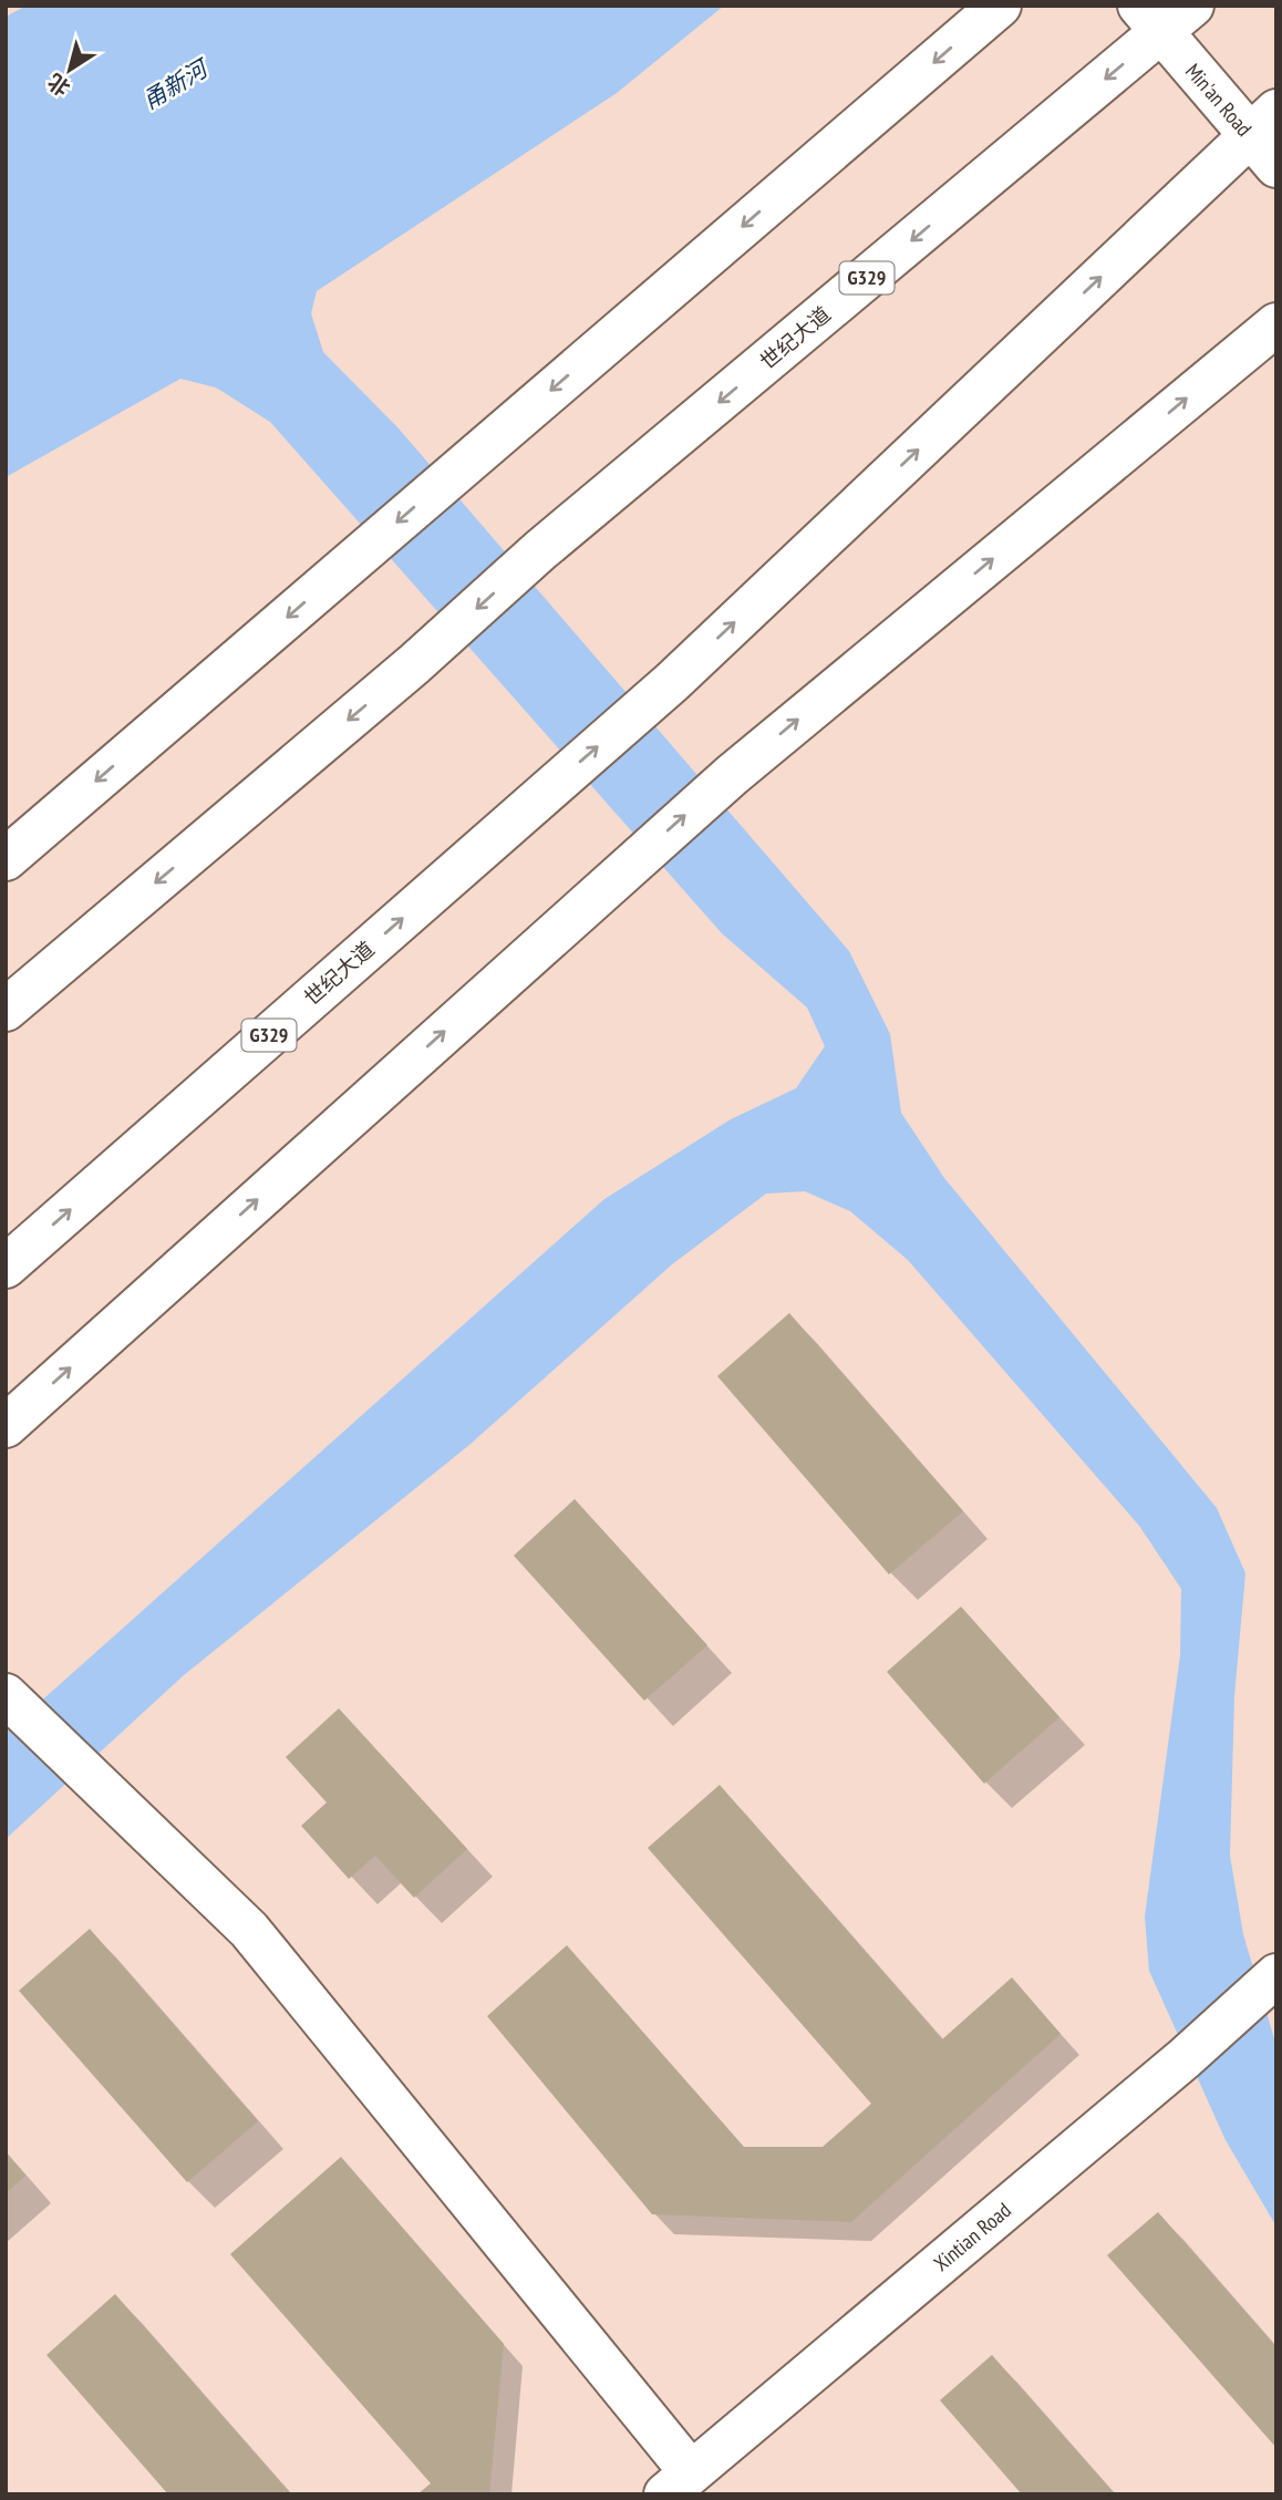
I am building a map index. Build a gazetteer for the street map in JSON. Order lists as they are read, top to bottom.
{
  "streets": {
    "main road": [
      "Min'an Road",
      "G329",
      "世纪大道",
      "Xintian Road"
    ]
  },
  "crossings": [
    ["Min'an Road", "世纪大道"]
  ],
  "water": ["甬新河"],
  "north": "bottom left"
}
